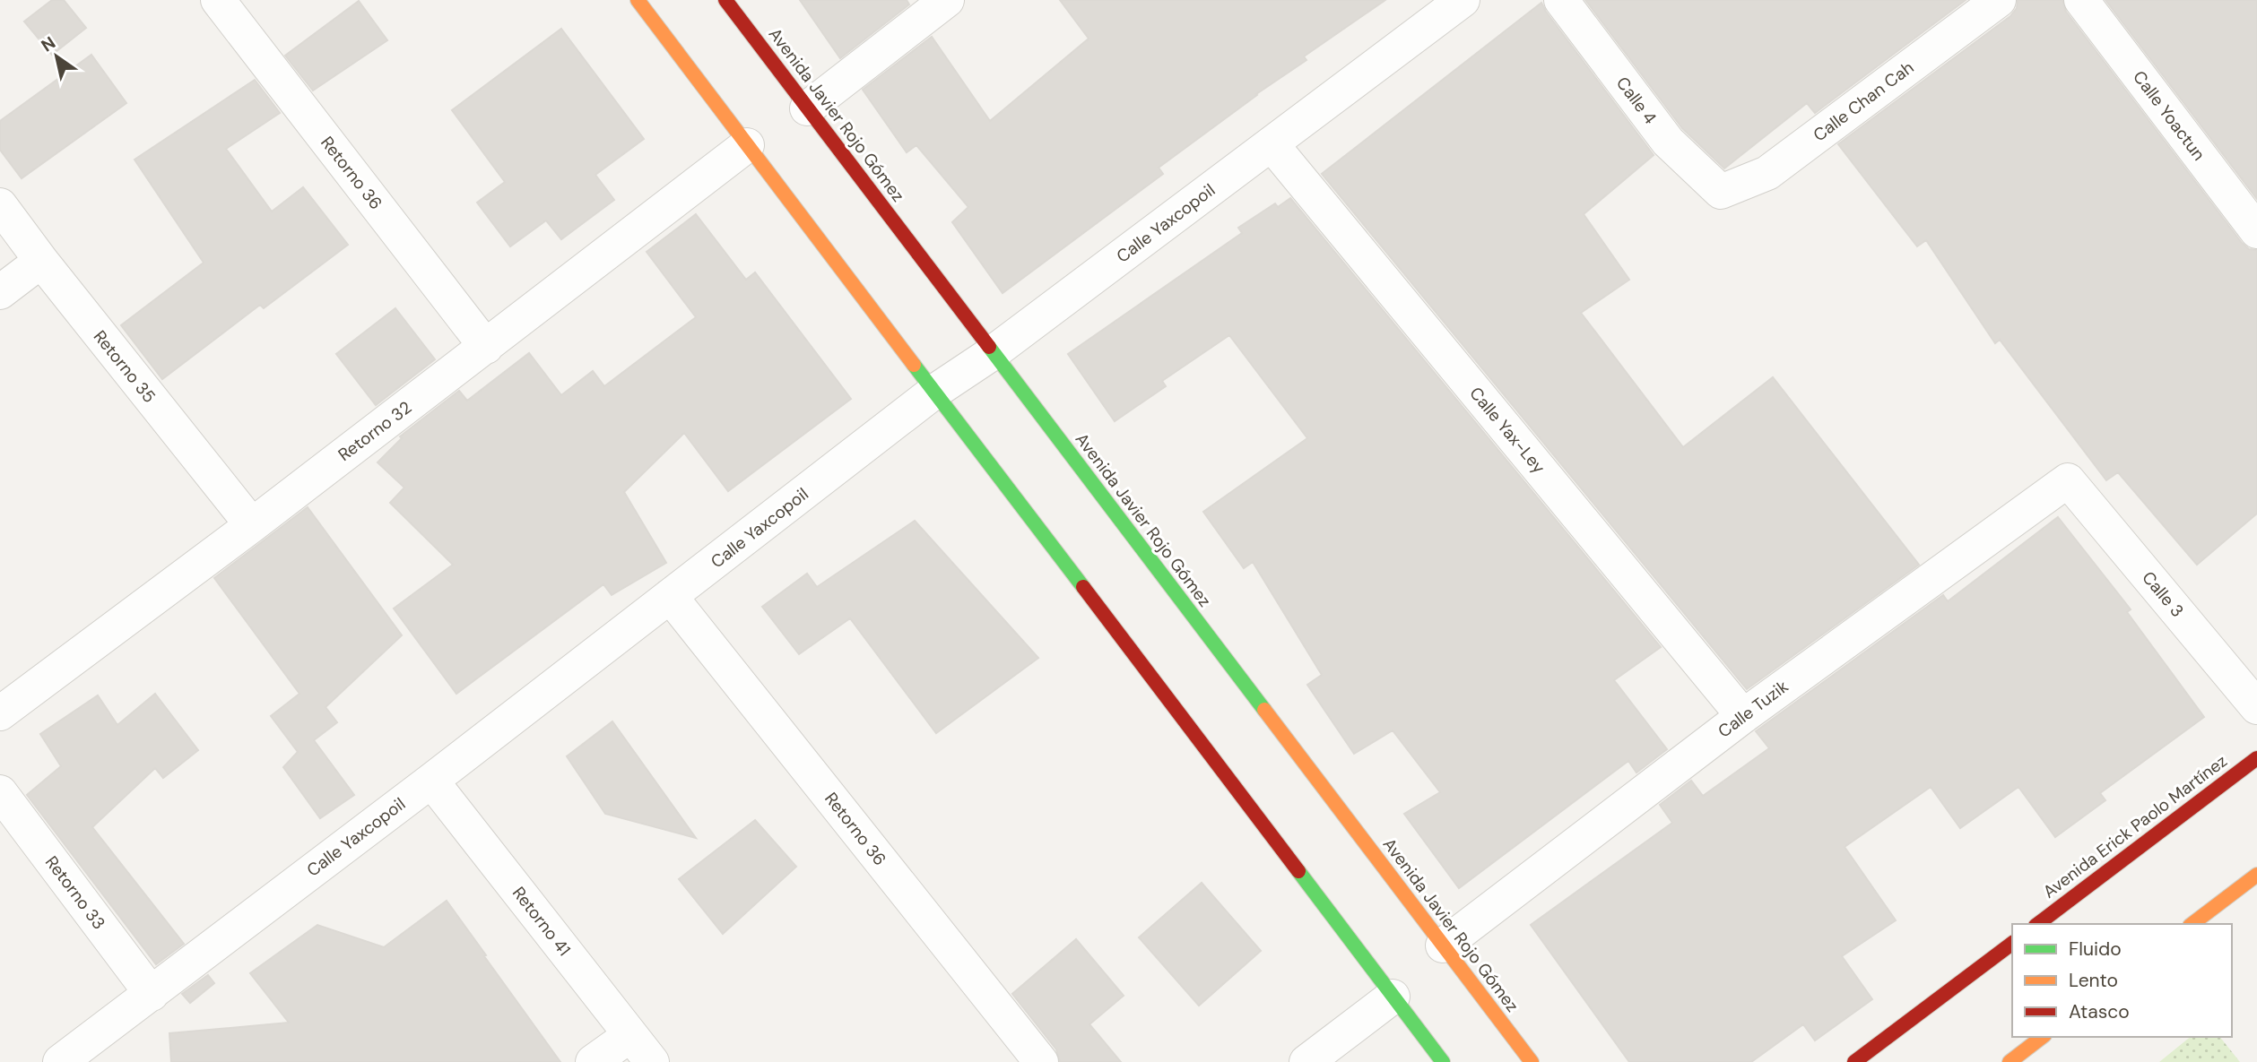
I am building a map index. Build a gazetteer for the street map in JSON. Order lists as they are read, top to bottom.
{
  "streets": {
    "main road": ["Avenida Javier Rojo Gómez", "Avenida Erick Paolo Martínez"],
    "street": [
      "Calle 4",
      "Calle Chan Cah",
      "Calle Yoactun",
      "Retorno 36",
      "Calle Yaxcopoil",
      "Retorno 35",
      "Calle Yax-Ley",
      "Retorno 32",
      "Calle 3",
      "Calle Tuzik",
      "Retorno 33",
      "Retorno 41"
    ]
  },
  "crossings": [
    ["Calle 4", "Calle Chan Cah"],
    ["Avenida Javier Rojo Gómez", "Calle Yaxcopoil"],
    ["Avenida Javier Rojo Gómez", "Calle Tuzik"],
    ["Retorno 36", "Calle Yaxcopoil"],
    ["Retorno 36", "Retorno 32"],
    ["Calle Yaxcopoil", "Calle Yax-Ley"],
    ["Calle Yaxcopoil", "Retorno 33"],
    ["Calle Yaxcopoil", "Retorno 41"],
    ["Retorno 35", "Retorno 32"],
    ["Calle Yax-Ley", "Calle Tuzik"],
    ["Calle 3", "Calle Tuzik"]
  ],
  "legend": ["Fluido", "Lento", "Atasco"],
  "north": "top left"
}
